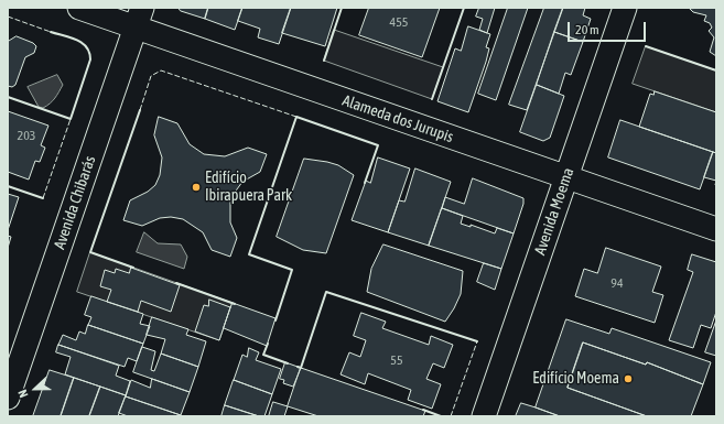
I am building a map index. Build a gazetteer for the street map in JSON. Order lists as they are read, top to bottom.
{
  "streets": {
    "street": ["Alameda dos Jurupis", "Avenida Chibarás", "Avenida Moema"]
  },
  "crossings": [
    ["Alameda dos Jurupis", "Avenida Chibarás"],
    ["Alameda dos Jurupis", "Avenida Moema"]
  ],
  "places": ["Edifício Ibirapuera Park", "Edifício Moema"],
  "house_numbers": [
    "455",
    "203",
    "94",
    "55"
  ],
  "scale_bar": "20 m",
  "north": "left"
}
